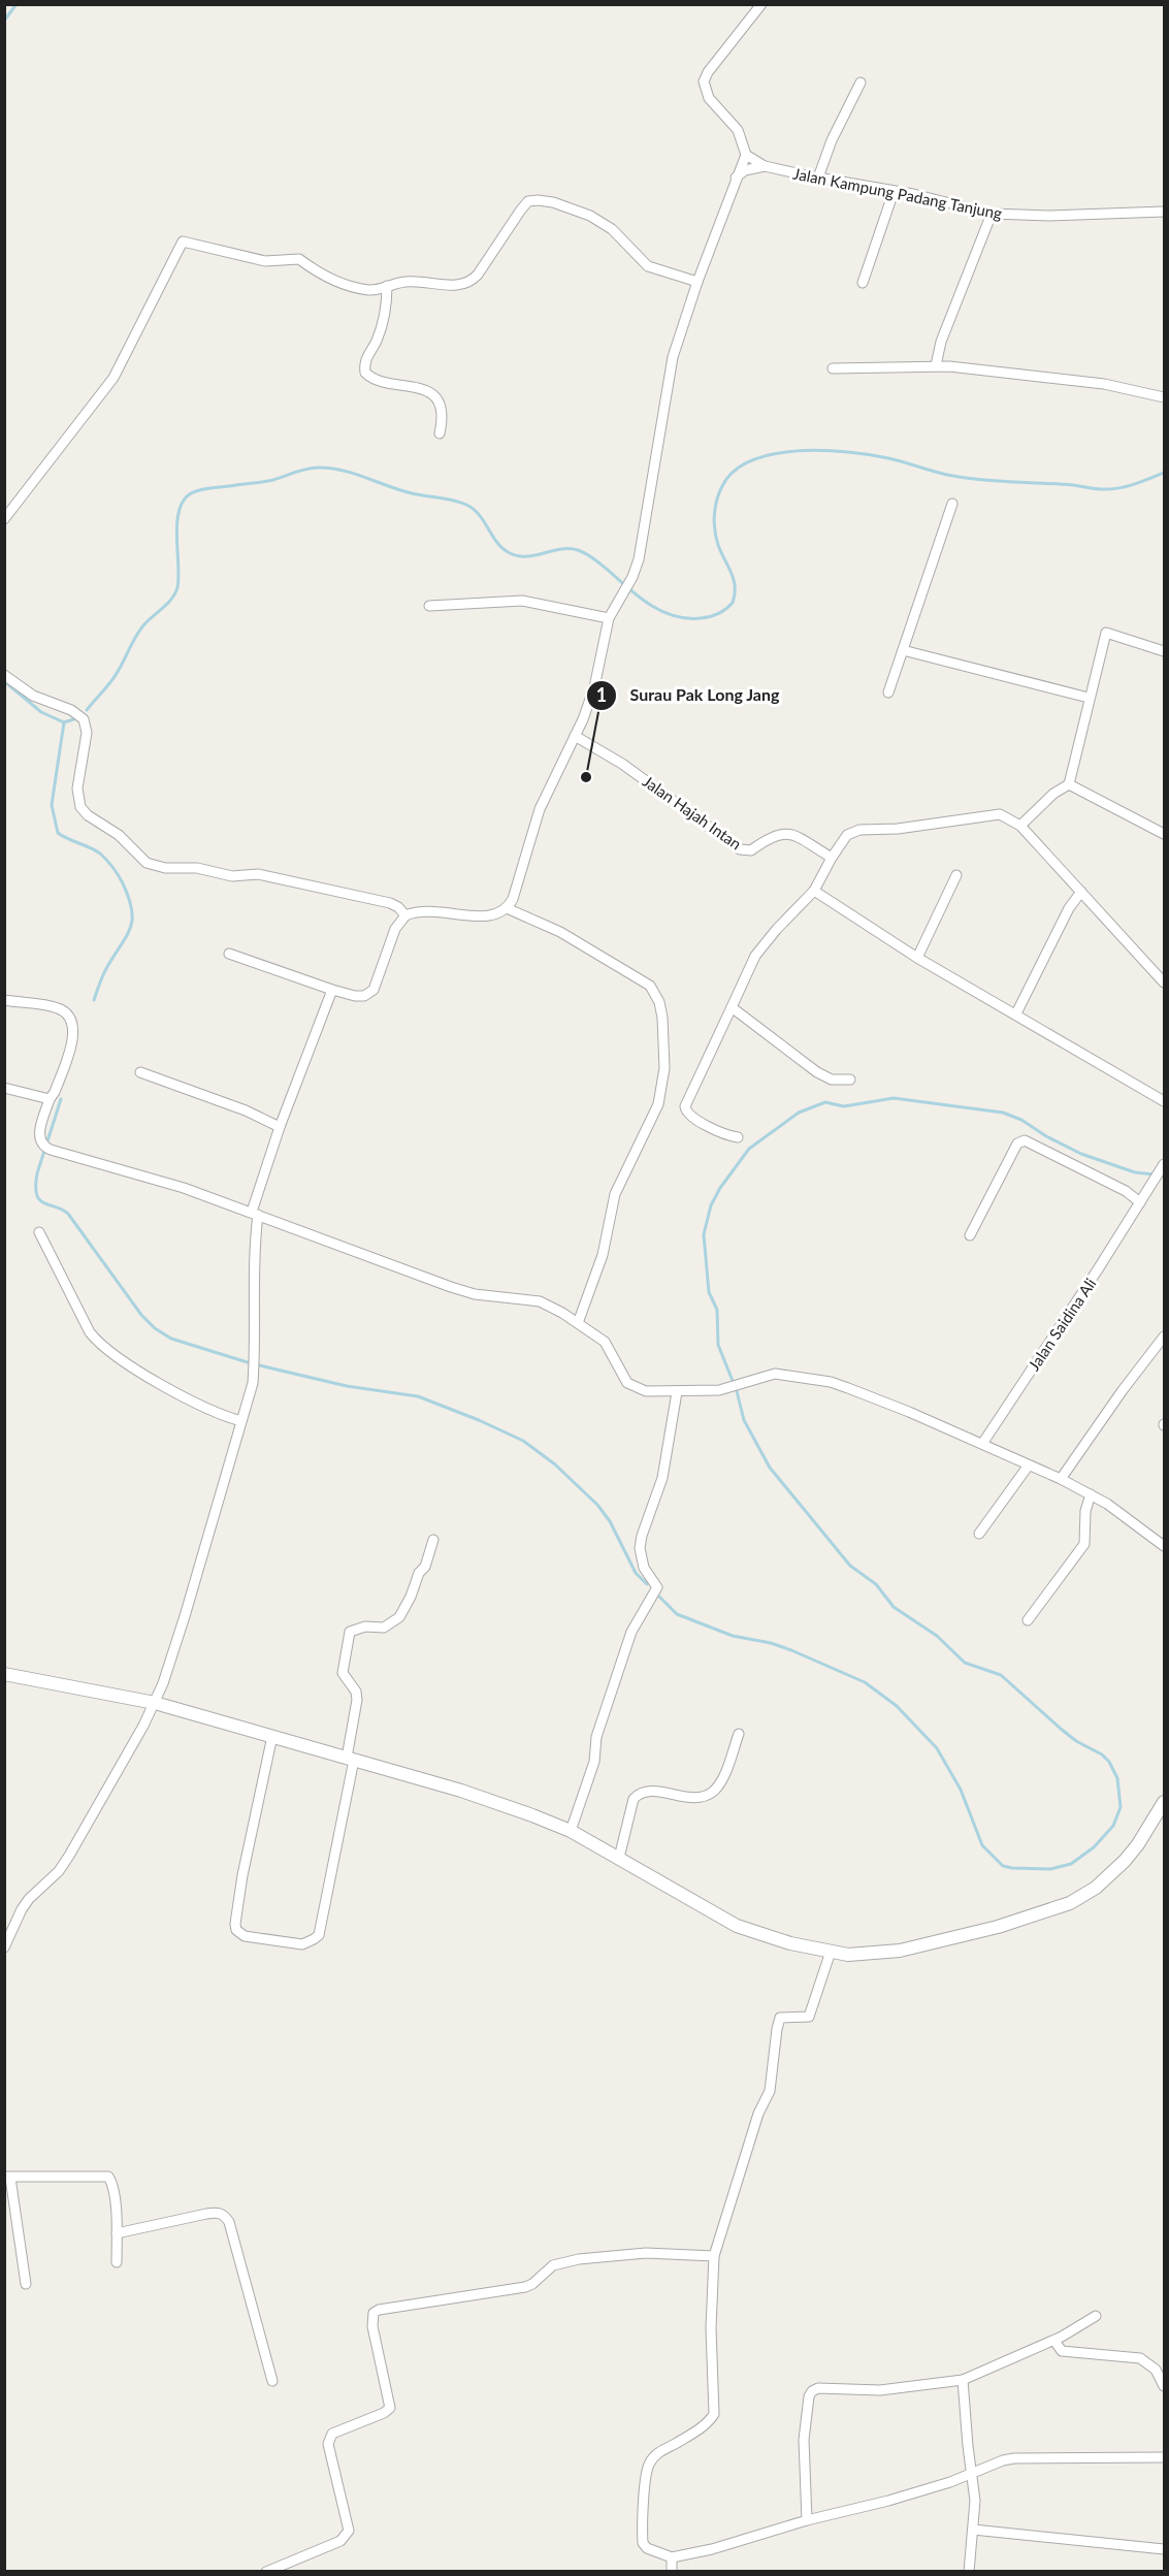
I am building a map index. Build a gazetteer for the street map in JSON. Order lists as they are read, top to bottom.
{
  "streets": {
    "street": ["Jalan Kampung Padang Tanjung", "Jalan Hajah Intan", "Jalan Saidina Ali"]
  },
  "places": ["Surau Pak Long Jang"]
}
